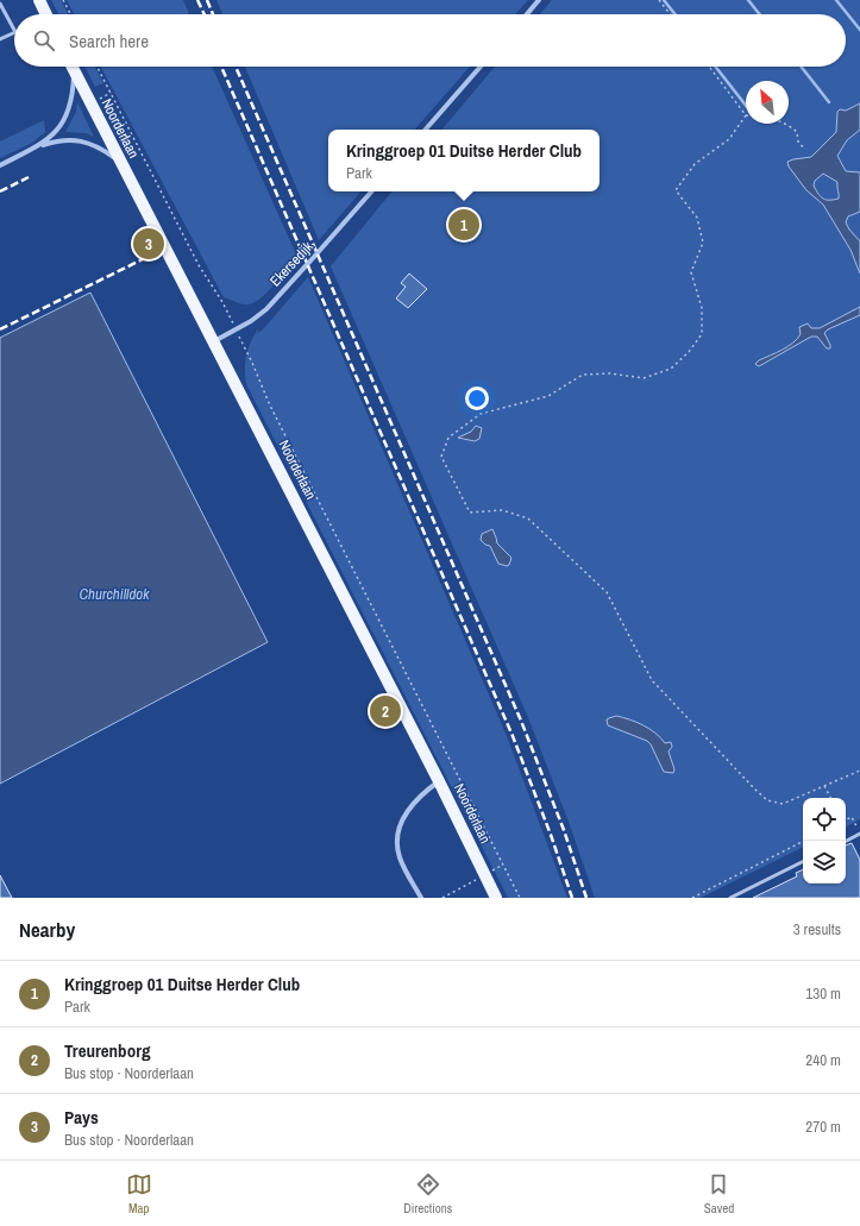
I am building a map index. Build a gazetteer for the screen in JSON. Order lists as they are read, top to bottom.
{
  "streets": {
    "main road": ["Noorderlaan"],
    "street": ["Ekersedijk"]
  },
  "crossings": [
    ["Noorderlaan", "Ekersedijk"]
  ],
  "water": ["Churchilldok"],
  "north": "top left",
  "page": {
    "search": "Search here",
    "popup": ["Kringgroep 01 Duitse Herder Club", "Park"],
    "pins": ["1", "3", "2"],
    "heading": ["Nearby", "3 results"],
    "list": [
      {
        "mark": "1",
        "name": "Kringgroep 01 Duitse Herder Club",
        "note": "Park",
        "value": "130 m"
      },
      {
        "mark": "2",
        "name": "Treurenborg",
        "note": "Bus stop · Noorderlaan",
        "value": "240 m"
      },
      {
        "mark": "3",
        "name": "Pays",
        "note": "Bus stop · Noorderlaan",
        "value": "270 m"
      }
    ],
    "nav": ["Map", "Directions", "Saved"]
  }
}
